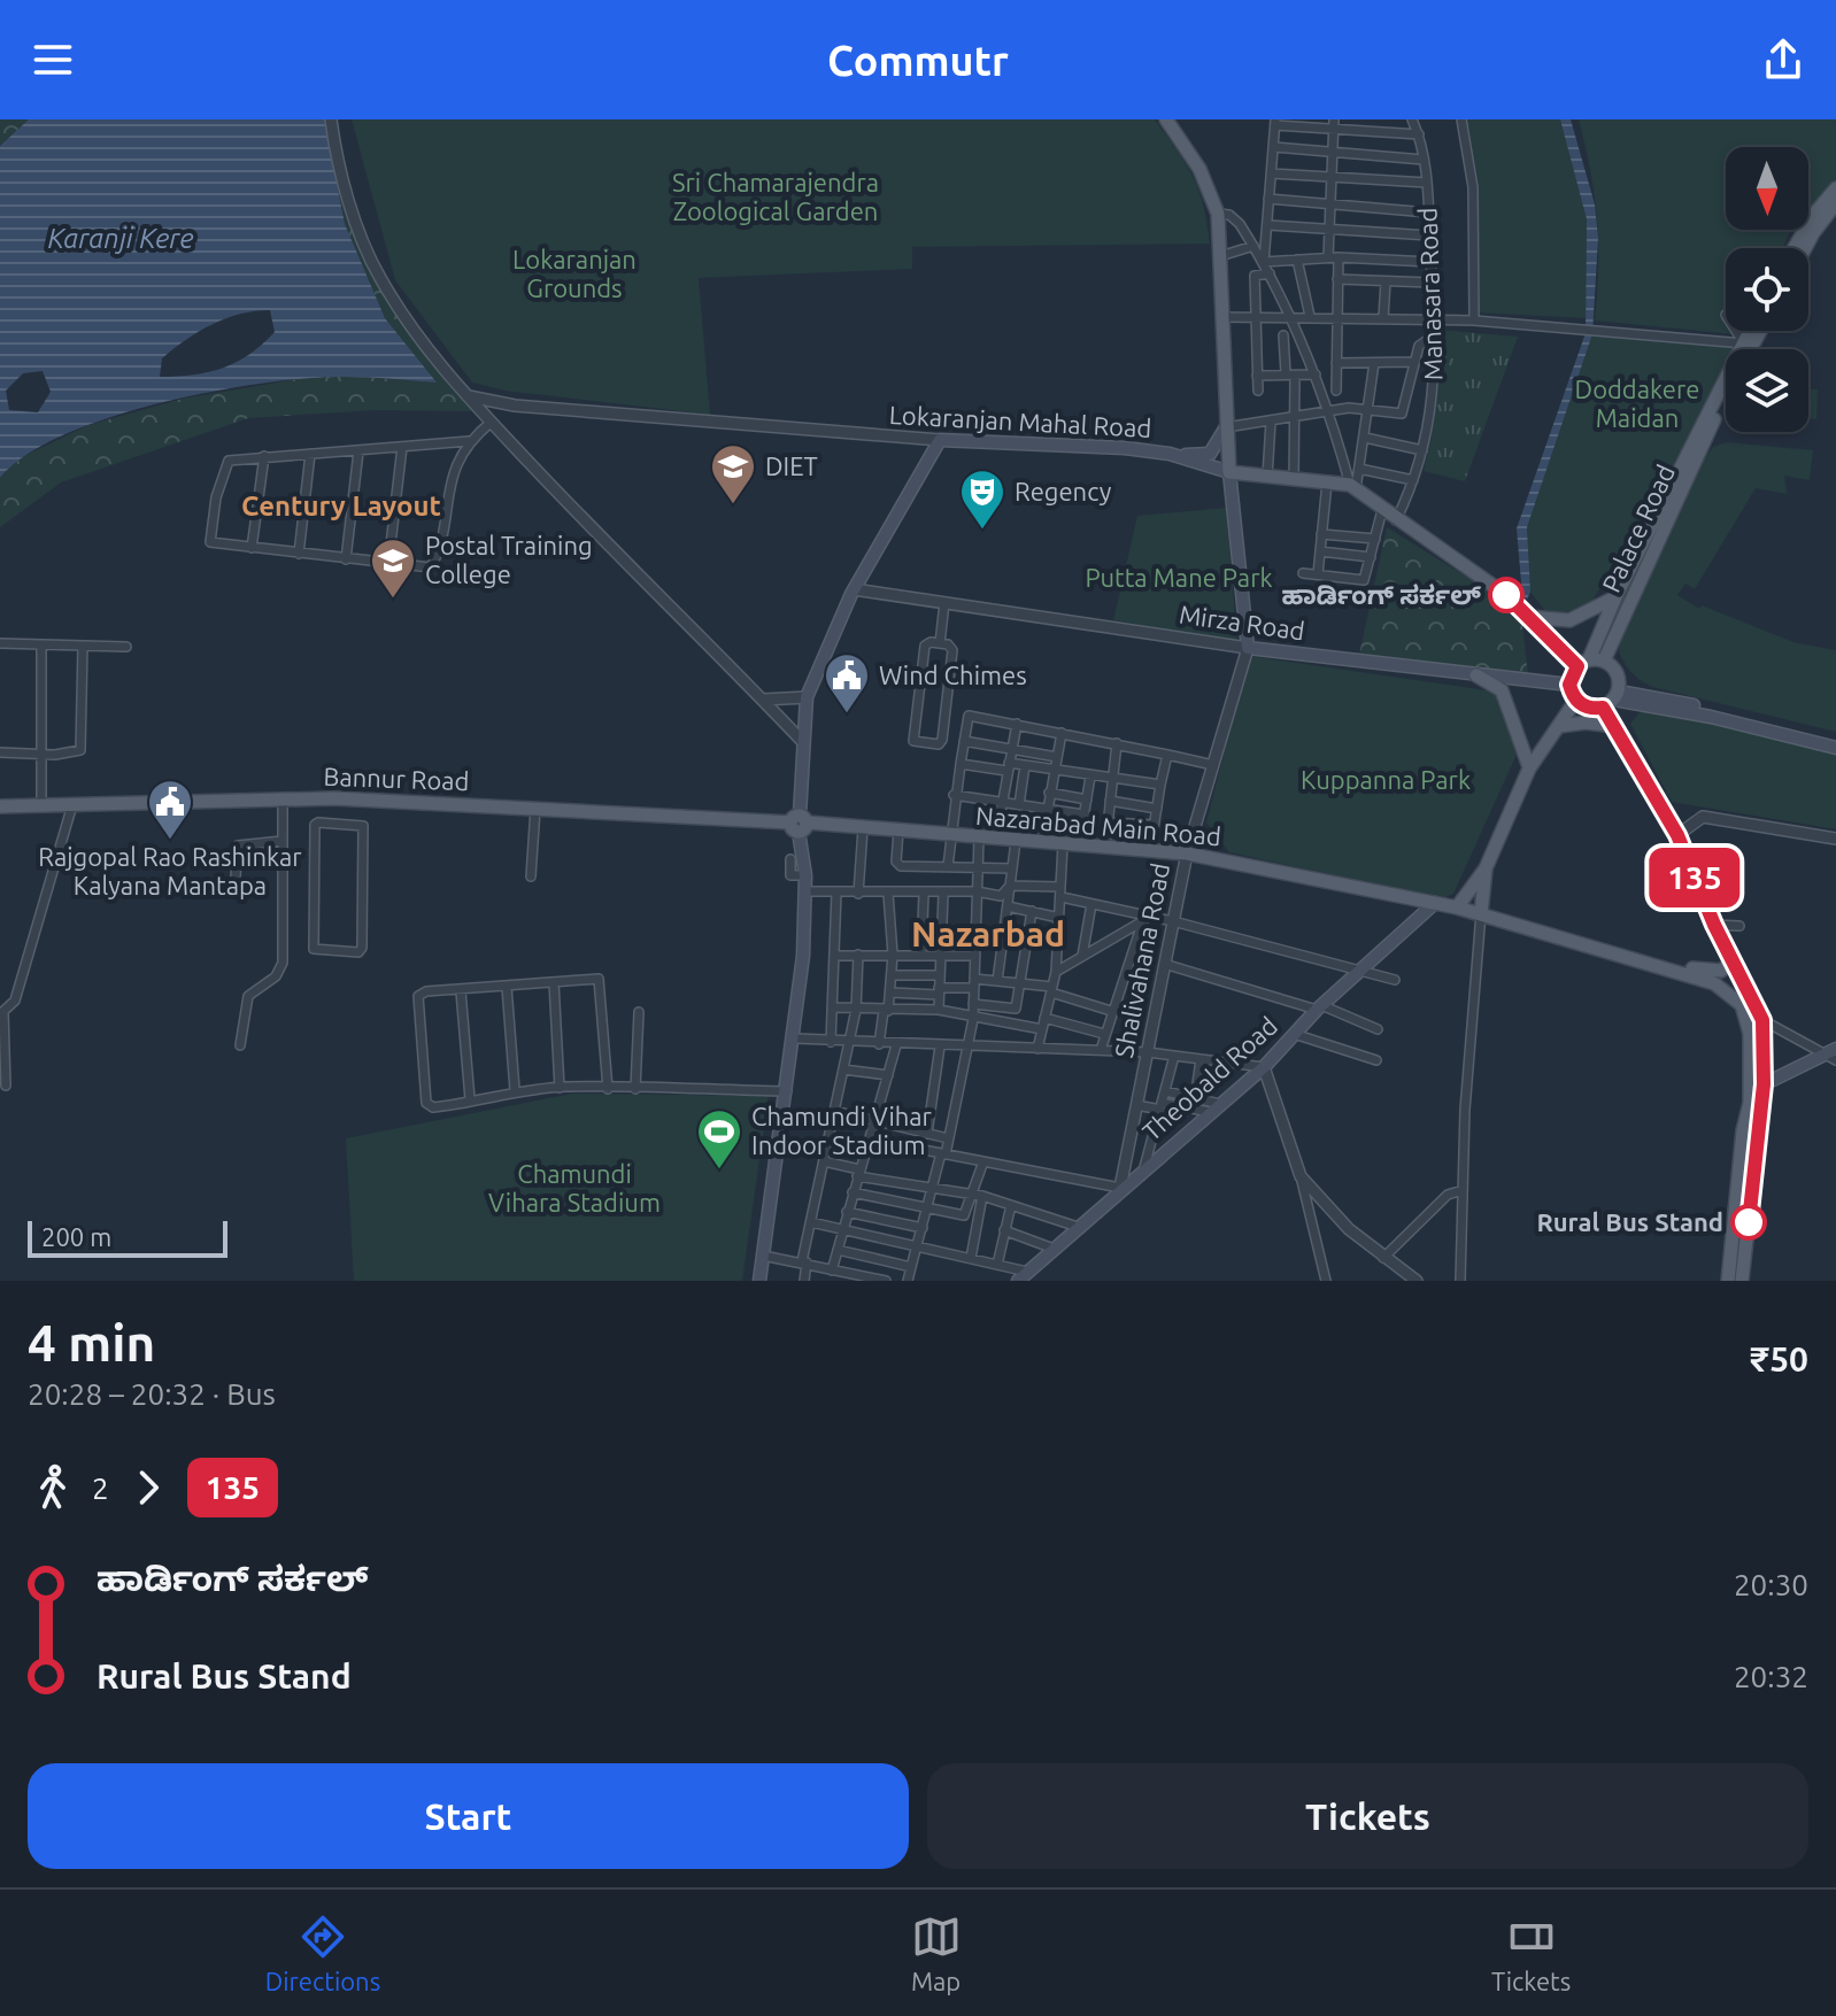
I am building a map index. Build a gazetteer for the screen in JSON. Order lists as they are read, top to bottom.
{
  "streets": {
    "main road": [
      "Lokaranjan Mahal Road",
      "Palace Road",
      "Mirza Road",
      "Bannur Road",
      "Nazarabad Main Road",
      "Shalivahana Road",
      "Theobald Road"
    ],
    "street": ["Manasara Road"]
  },
  "crossings": [
    ["Lokaranjan Mahal Road", "Shalivahana Road"],
    ["Palace Road", "Mirza Road"],
    ["Mirza Road", "Shalivahana Road"],
    ["Bannur Road", "Nazarabad Main Road"],
    ["Nazarabad Main Road", "Shalivahana Road"],
    ["Nazarabad Main Road", "Theobald Road"],
    ["Shalivahana Road", "Theobald Road"]
  ],
  "districts": ["Century Layout", "Nazarbad"],
  "water": ["Karanji Kere"],
  "parks": [
    "Sri Chamarajendra Zoological Garden",
    "Lokaranjan Grounds",
    "Doddakere Maidan",
    "Putta Mane Park",
    "Kuppanna Park",
    "Chamundi Vihara Stadium"
  ],
  "places": {
    "school or university": ["DIET", "Postal Training College"],
    "theatre": ["Regency"],
    "other": ["ಹಾರ್ಡಿಂಗ್ ಸರ್ಕಲ್", "Rural Bus Stand"],
    "public building": ["Wind Chimes", "Rajgopal Rao Rashinkar Kalyana Mantapa"],
    "sports": ["Chamundi Vihar Indoor Stadium"]
  },
  "lines": ["bus line 135"],
  "scale_bar": "200 m",
  "north": "bottom",
  "page": {
    "header": "Commutr",
    "on_map": "135",
    "scale": "200 m",
    "heading": ["4 min", "20:28 – 20:32 · Bus", "₹50"],
    "legs": ["2", "135"],
    "list": [
      {
        "name": "ಹಾರ್ಡಿಂಗ್ ಸರ್ಕಲ್",
        "value": "20:30"
      },
      {
        "name": "Rural Bus Stand",
        "value": "20:32"
      }
    ],
    "buttons": ["Start", "Tickets"],
    "tabs": ["Directions", "Map", "Tickets"]
  }
}
